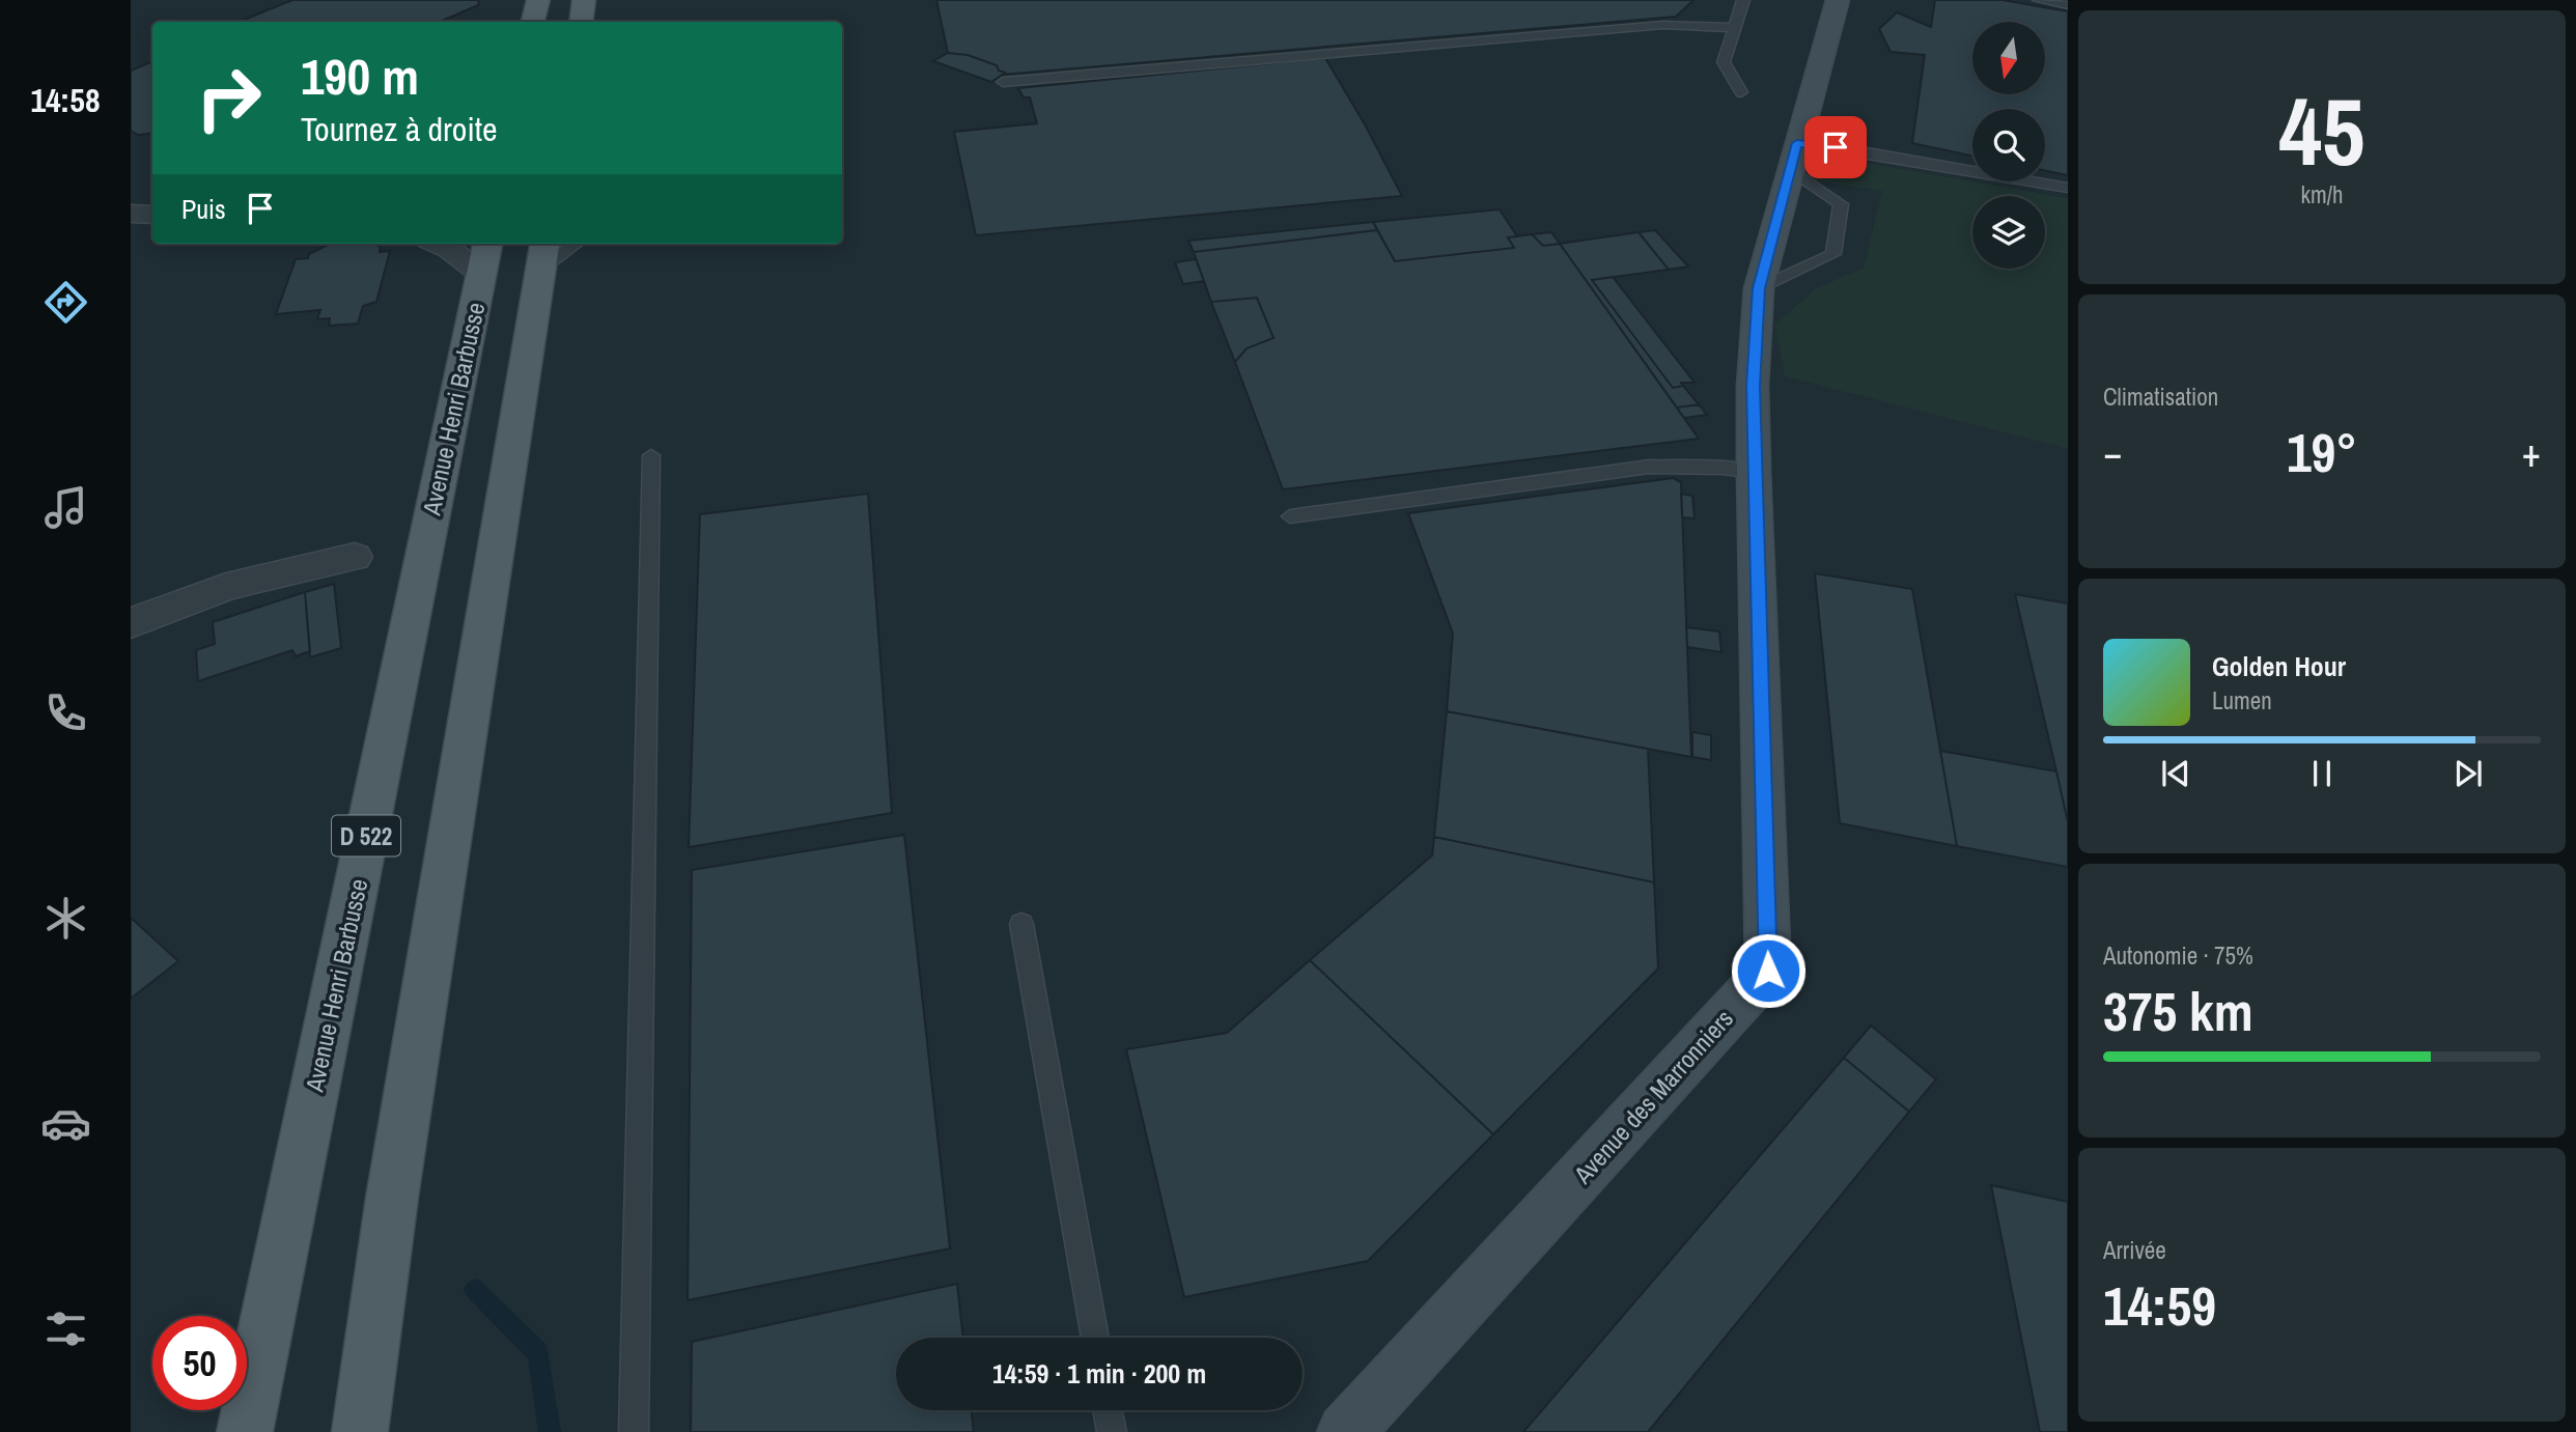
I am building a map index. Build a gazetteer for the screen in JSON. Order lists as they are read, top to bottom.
{
  "streets": {
    "main road": ["Avenue Henri Barbusse", "D 522", "Avenue des Marronniers"]
  },
  "north": "bottom",
  "page": {
    "tabs": "14:58",
    "tile": [
      ["45", "km/h"],
      "Climatisation",
      ["Autonomie · 75%", "375 km"],
      ["Arrivée", "14:59"]
    ],
    "turn": ["190 m", "Tournez à droite"],
    "then": "Puis",
    "heat": ["−", "19°", "+"],
    "song": ["Golden Hour", "Lumen"],
    "limit": "50",
    "trip": "14:59 · 1 min · 200 m"
  }
}
